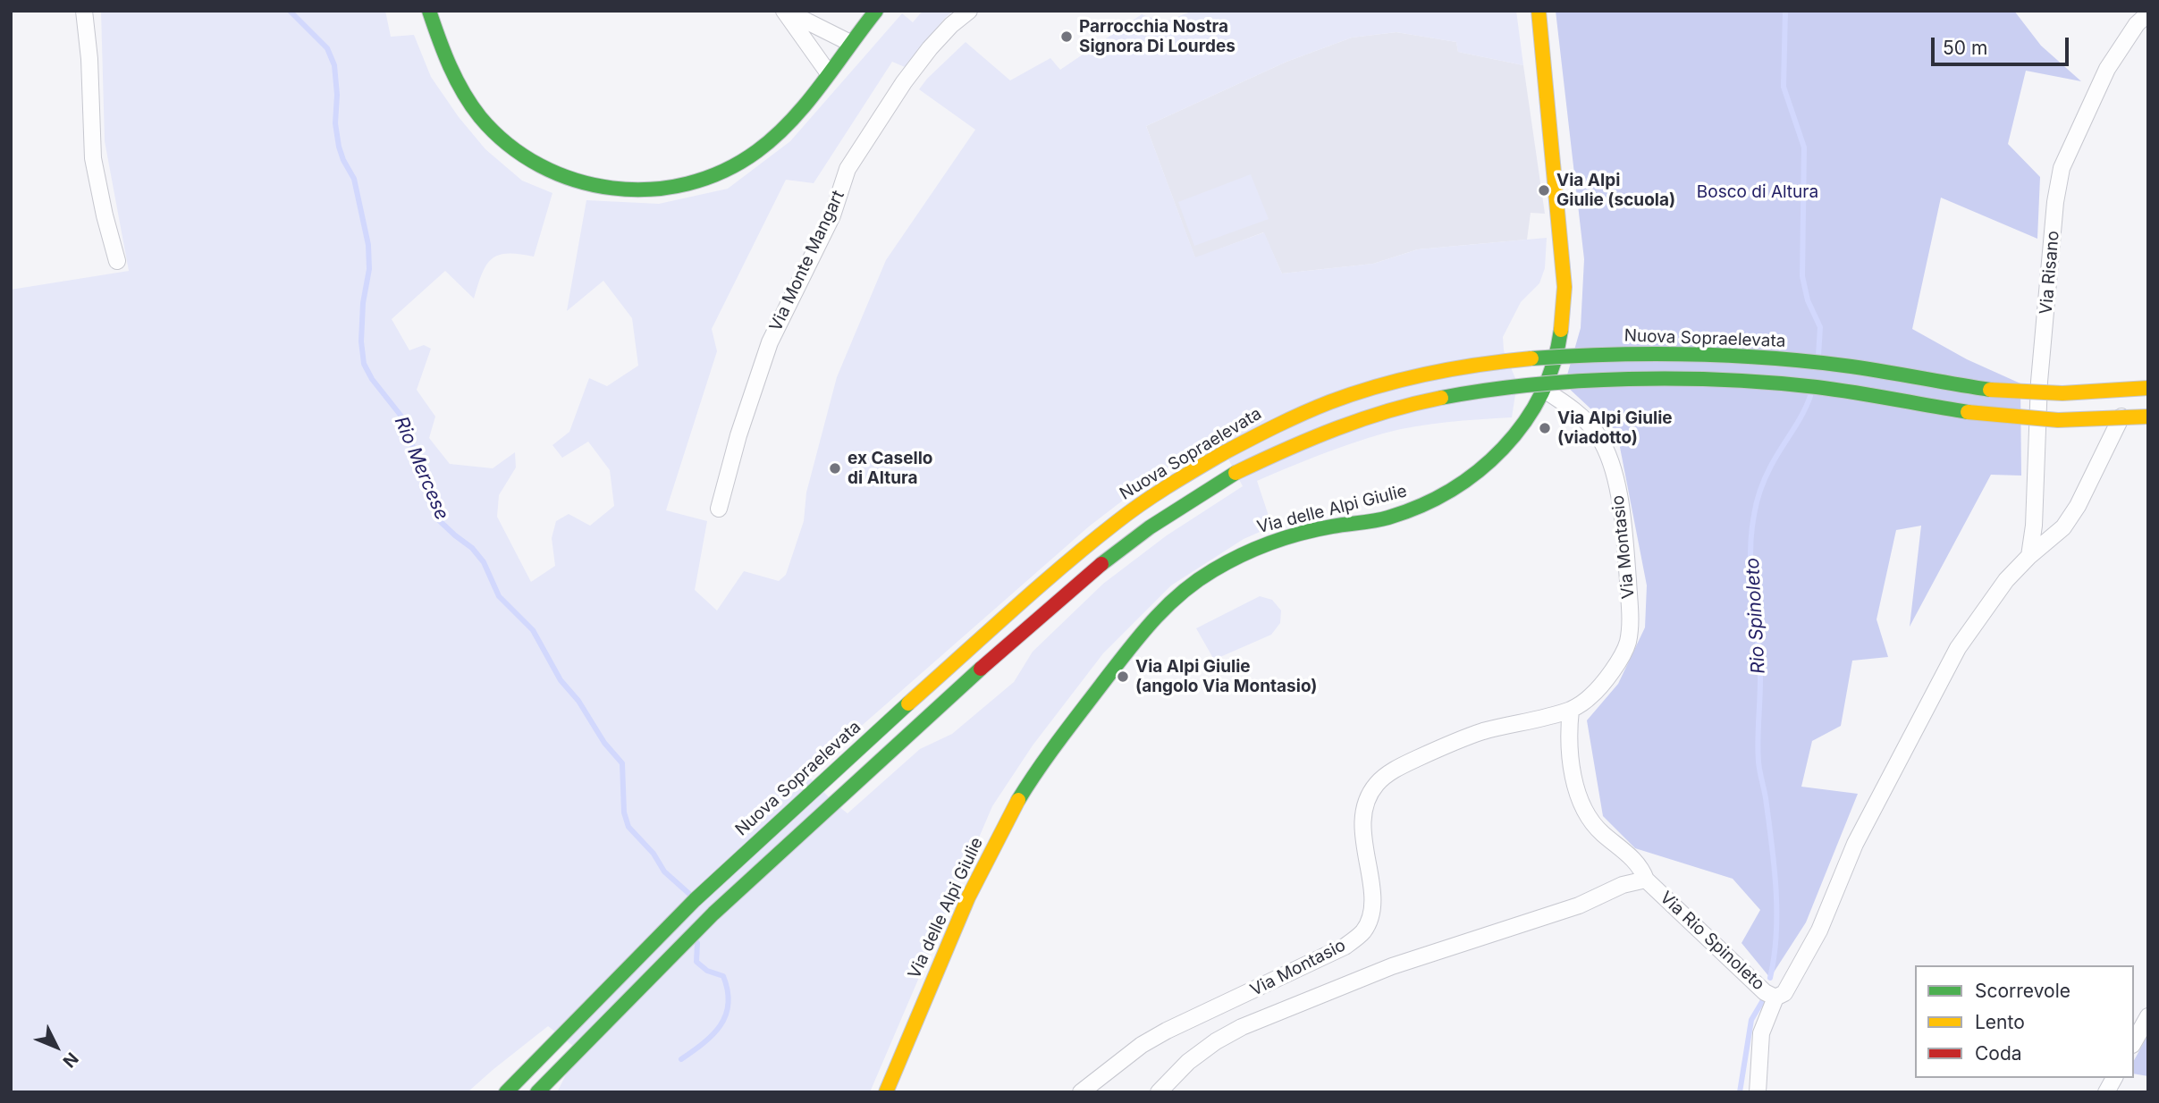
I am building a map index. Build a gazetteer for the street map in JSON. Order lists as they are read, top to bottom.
{
  "streets": {
    "main road": ["Nuova Sopraelevata", "Via delle Alpi Giulie"],
    "street": [
      "Via Monte Mangart",
      "Via Risano",
      "Via Montasio",
      "Via Rio Spinoleto"
    ]
  },
  "crossings": [
    ["Via Risano", "Via Rio Spinoleto"],
    ["Via delle Alpi Giulie", "Via Montasio"]
  ],
  "water": ["Rio Mercese", "Rio Spinoleto"],
  "parks": ["Bosco di Altura"],
  "places": [
    "Parrocchia Nostra Signora Di Lourdes",
    "Via Alpi Giulie (scuola)",
    "Via Alpi Giulie (viadotto)",
    "ex Casello di Altura",
    "Via Alpi Giulie (angolo Via Montasio)"
  ],
  "legend": ["Scorrevole", "Lento", "Coda"],
  "scale_bar": "50 m",
  "north": "bottom right"
}
